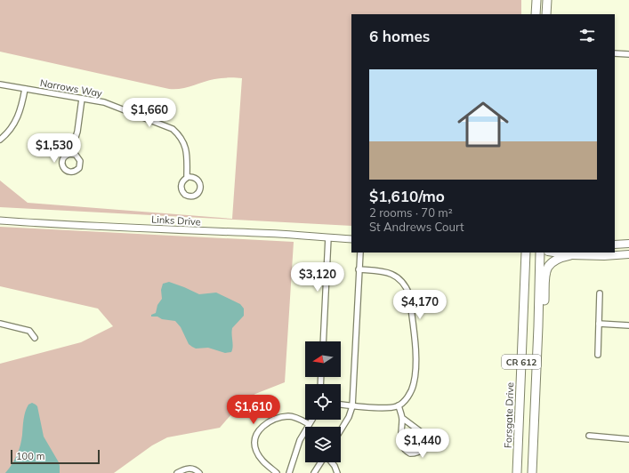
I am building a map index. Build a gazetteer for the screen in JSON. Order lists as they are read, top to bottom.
{
  "streets": {
    "main road": ["CR 612", "Forsgate Drive"],
    "street": ["Narrows Way", "Links Drive"]
  },
  "scale_bar": "100 m",
  "north": "left",
  "page": {
    "heading": "6 homes",
    "list": [
      {
        "name": "$1,610/mo",
        "note": "2 rooms · 70 m² · St Andrews Court"
      }
    ],
    "price": [
      "$1,660",
      "$1,530",
      "$3,120",
      "$4,170",
      "$1,610",
      "$1,440"
    ],
    "scale": "100 m"
  }
}
